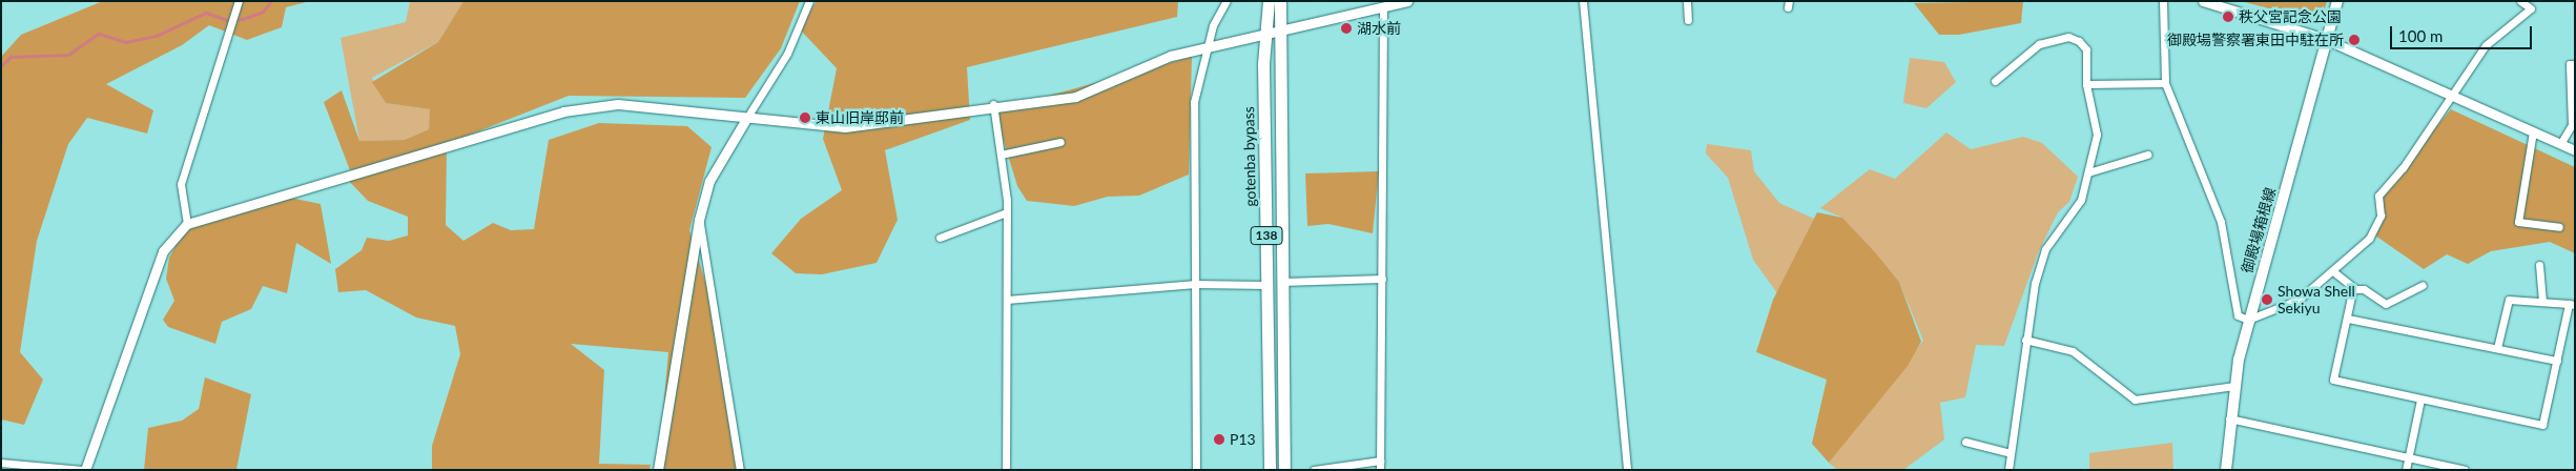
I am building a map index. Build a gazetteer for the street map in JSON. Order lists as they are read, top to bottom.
{
  "streets": {
    "highway": ["gotenba bypass", "138"],
    "main road": ["御殿場箱根線"]
  },
  "places": [
    "秩父宮記念公園",
    "湖水前",
    "御殿場警察署東田中駐在所",
    "東山旧岸邸前",
    "Showa Shell Sekiyu",
    "P13"
  ],
  "scale_bar": "100 m"
}
